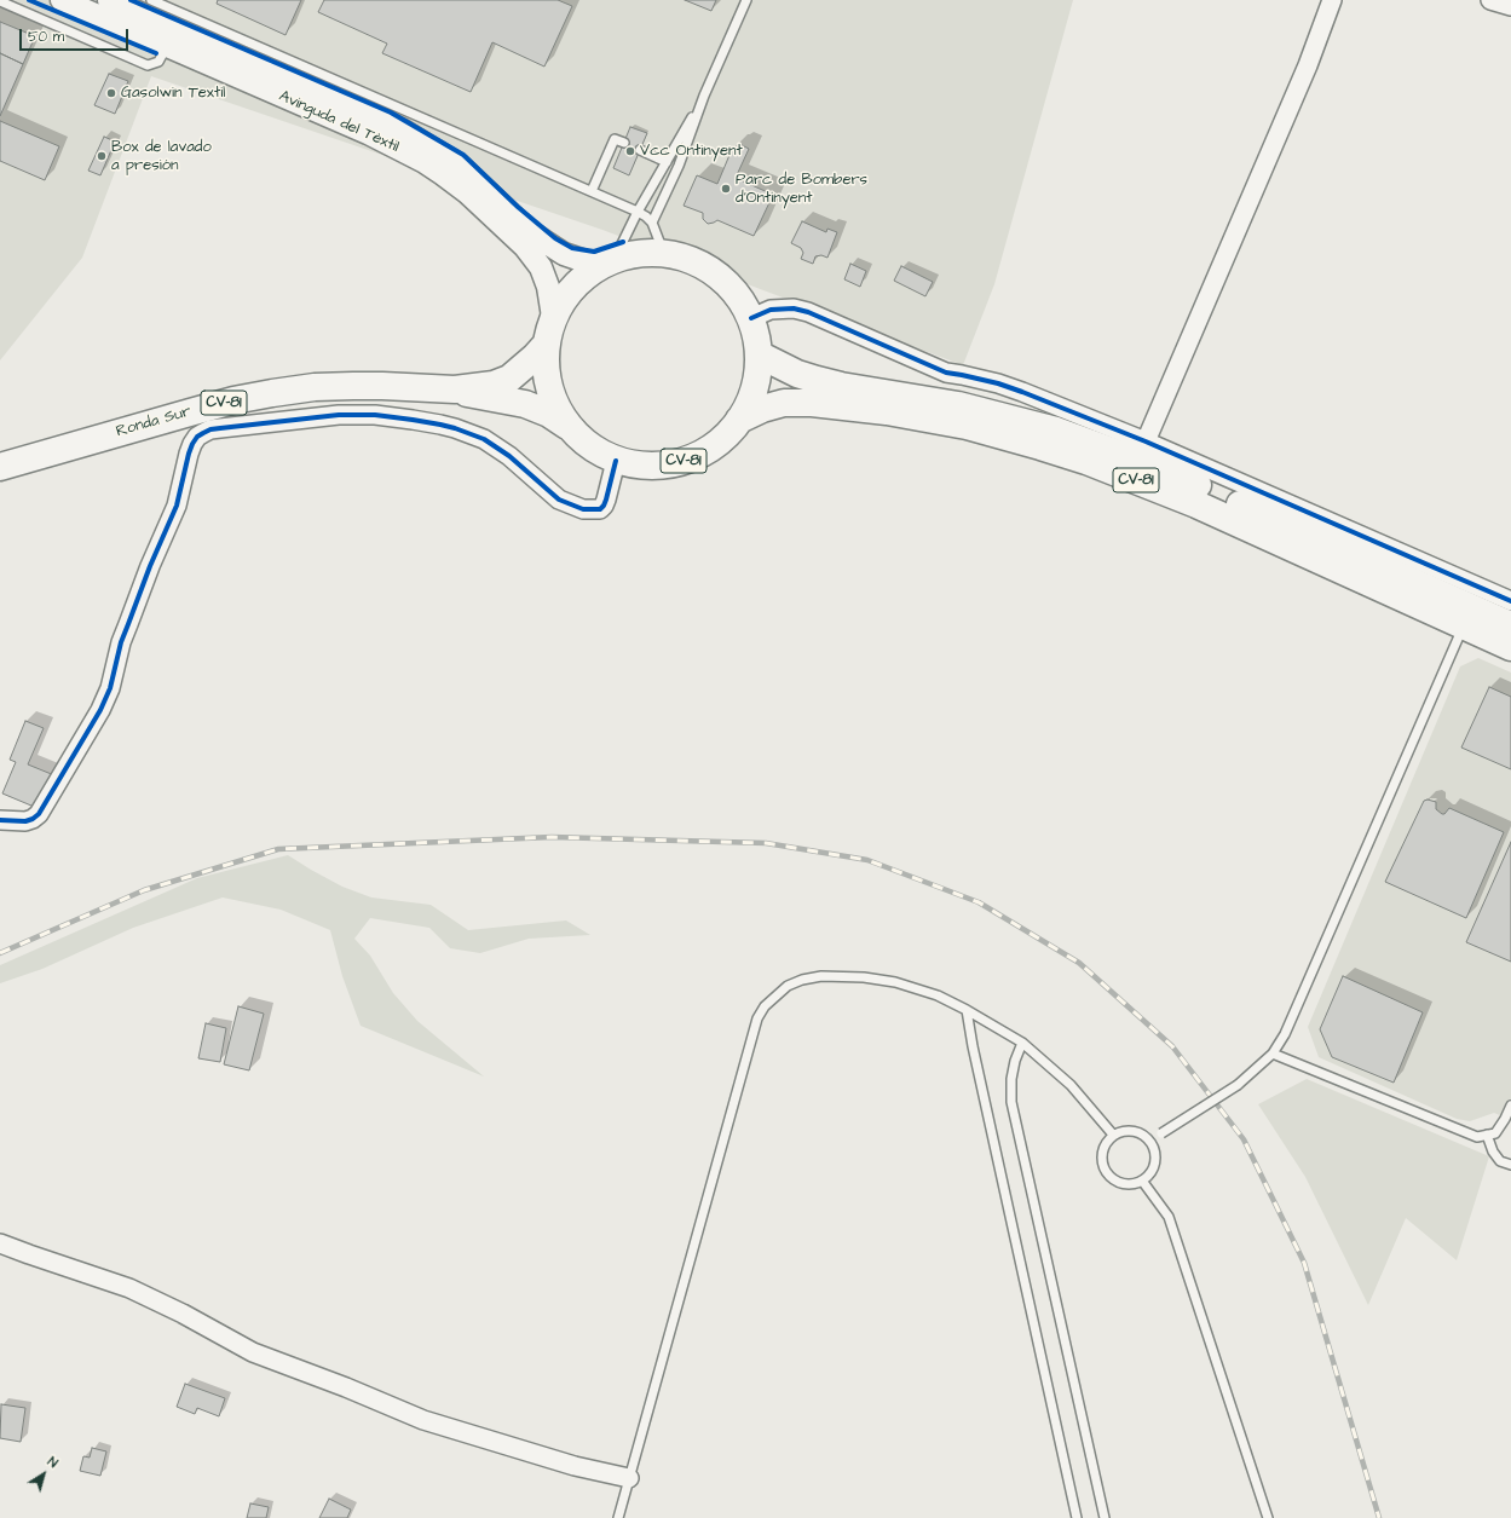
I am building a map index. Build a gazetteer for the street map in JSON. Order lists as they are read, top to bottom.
{
  "streets": {
    "main road": ["CV-81", "Ronda Sur"],
    "street": ["Avinguda del Tèxtil"]
  },
  "crossings": [
    ["Avinguda del Tèxtil", "CV-81"],
    ["CV-81", "Ronda Sur"]
  ],
  "places": [
    "Gasolwin Textil",
    "Vcc Ontinyent",
    "Box de lavado a presión",
    "Parc de Bombers d'Ontinyent"
  ],
  "scale_bar": "50 m",
  "north": "top right"
}
